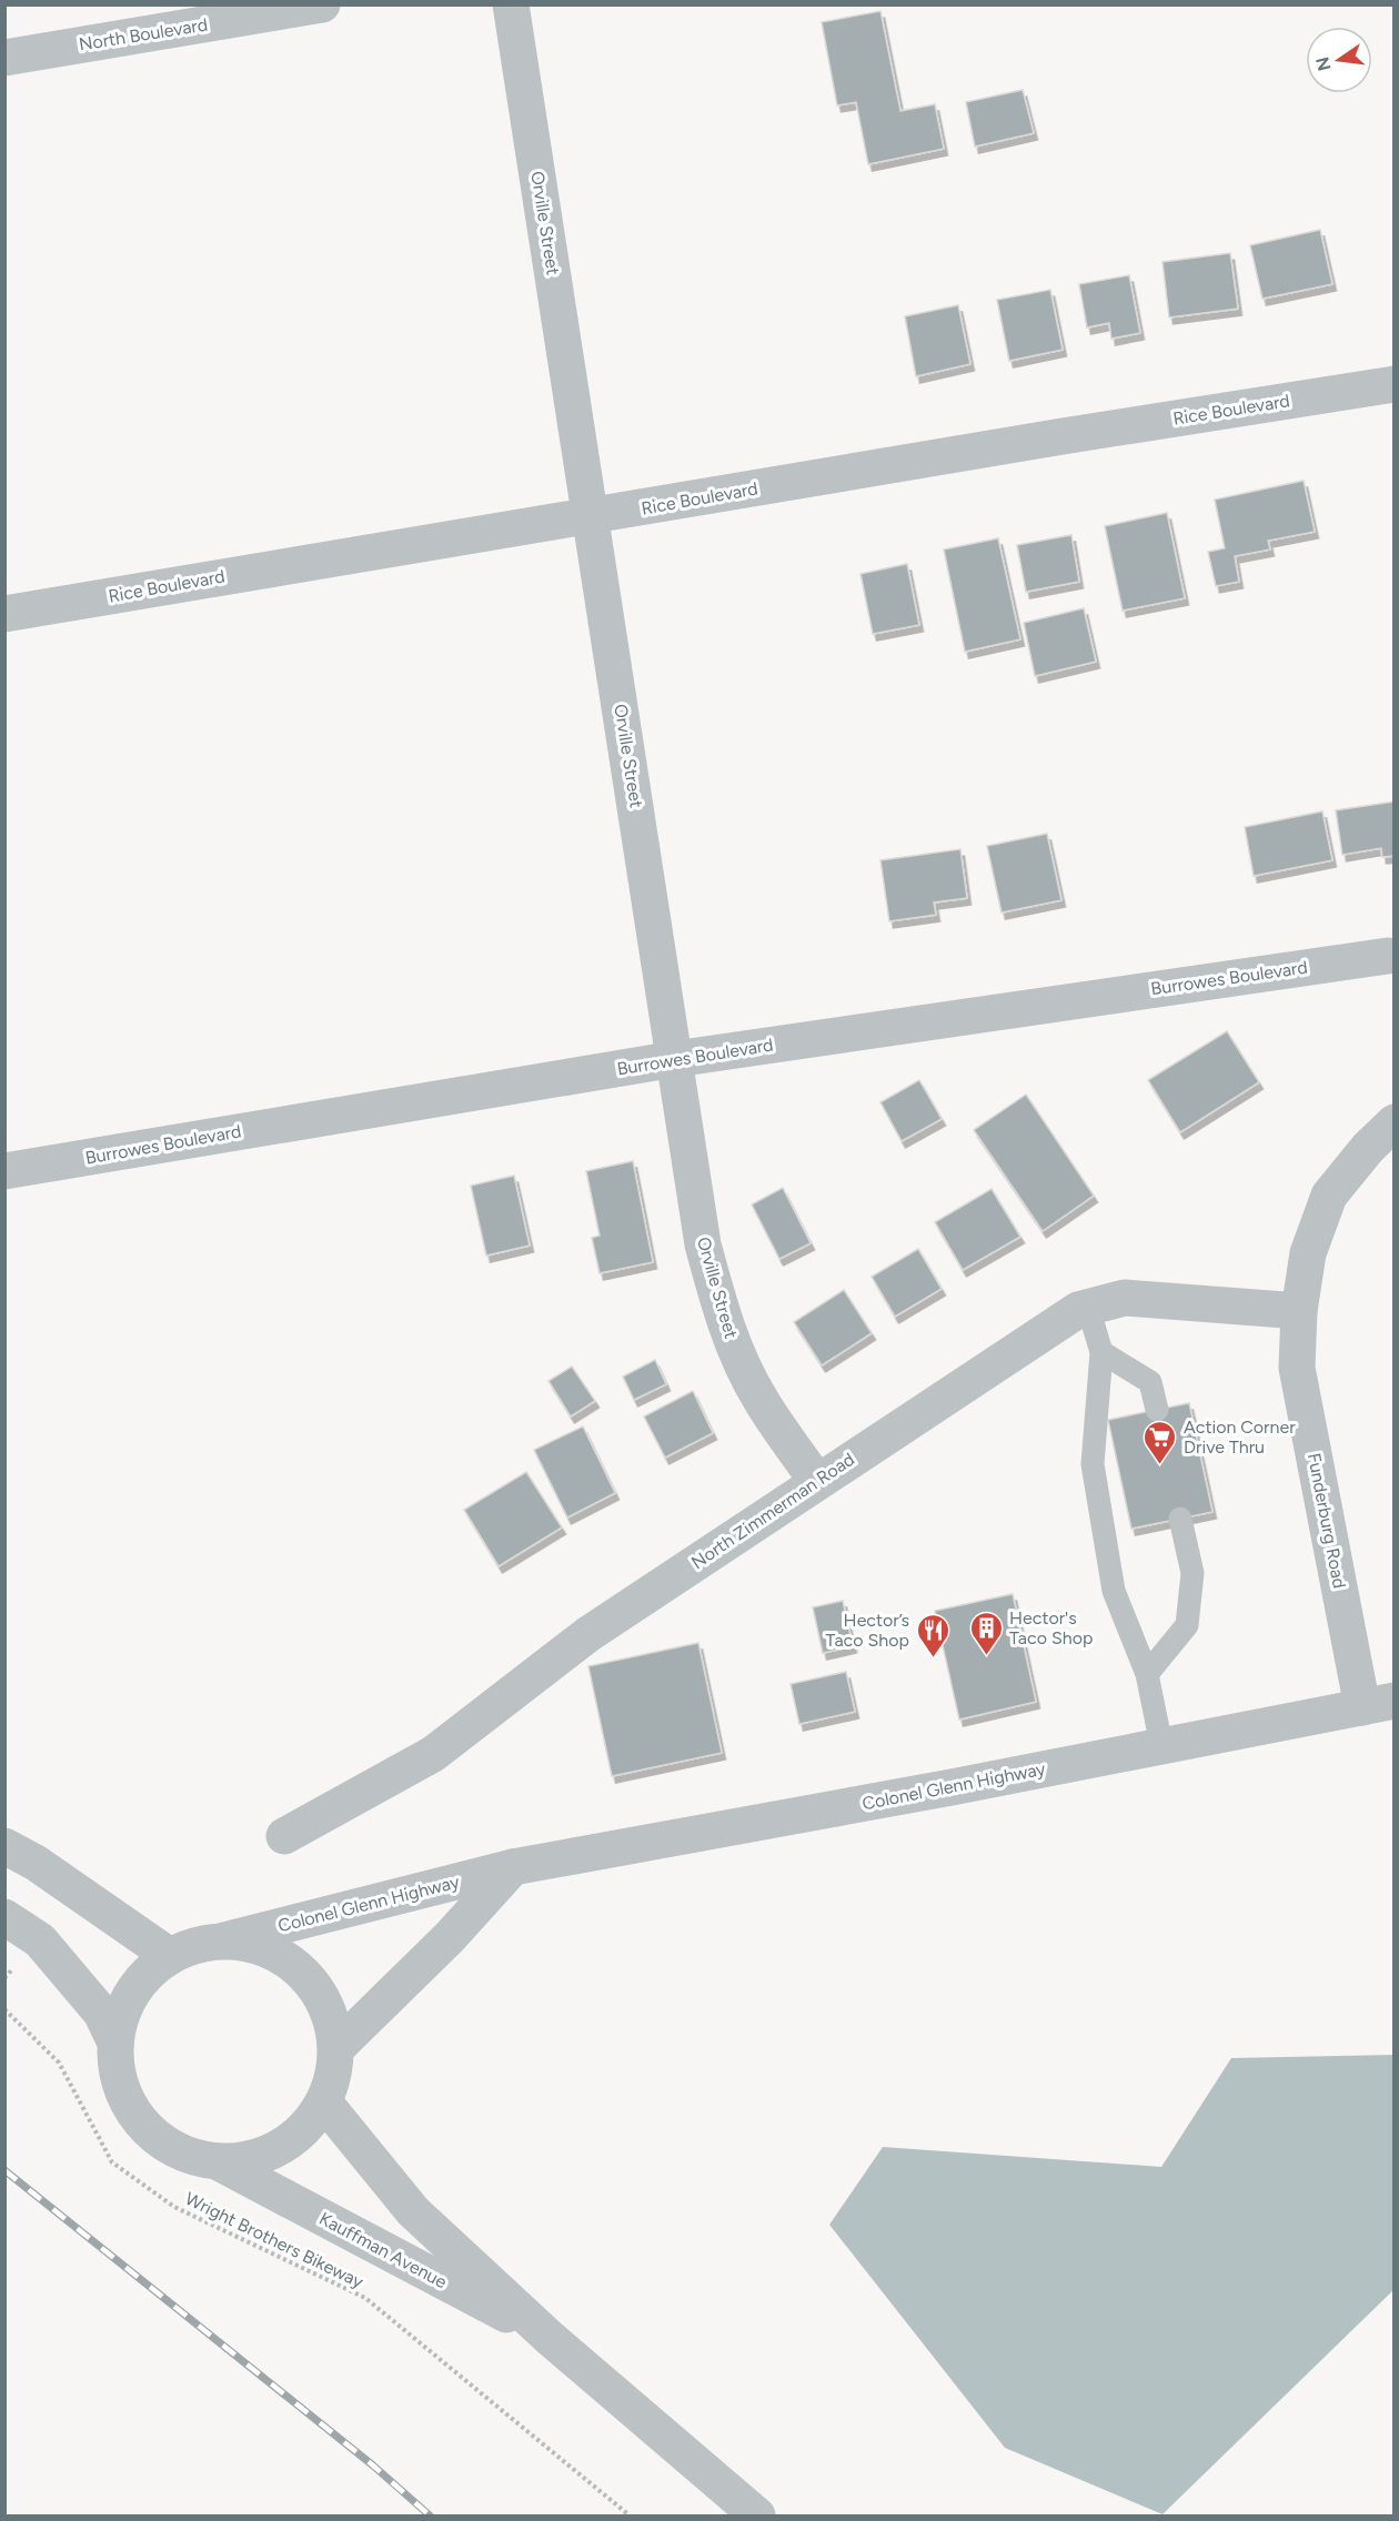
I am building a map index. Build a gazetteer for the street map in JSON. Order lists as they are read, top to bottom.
{
  "streets": {
    "street": [
      "North Boulevard",
      "Orville Street",
      "Rice Boulevard",
      "Burrowes Boulevard",
      "North Zimmerman Road",
      "Funderburg Road",
      "Colonel Glenn Highway",
      "Kauffman Avenue"
    ],
    "path": ["Wright Brothers Bikeway"]
  },
  "crossings": [
    ["Orville Street", "Rice Boulevard"],
    ["Orville Street", "Burrowes Boulevard"],
    ["Orville Street", "North Zimmerman Road"],
    ["North Zimmerman Road", "Funderburg Road"],
    ["Funderburg Road", "Colonel Glenn Highway"],
    ["Colonel Glenn Highway", "Kauffman Avenue"]
  ],
  "places": {
    "supermarket": ["Action Corner Drive Thru"],
    "building": ["Hector's Taco Shop"],
    "restaurant": ["Hector’s Taco Shop"]
  },
  "north": "left"
}
